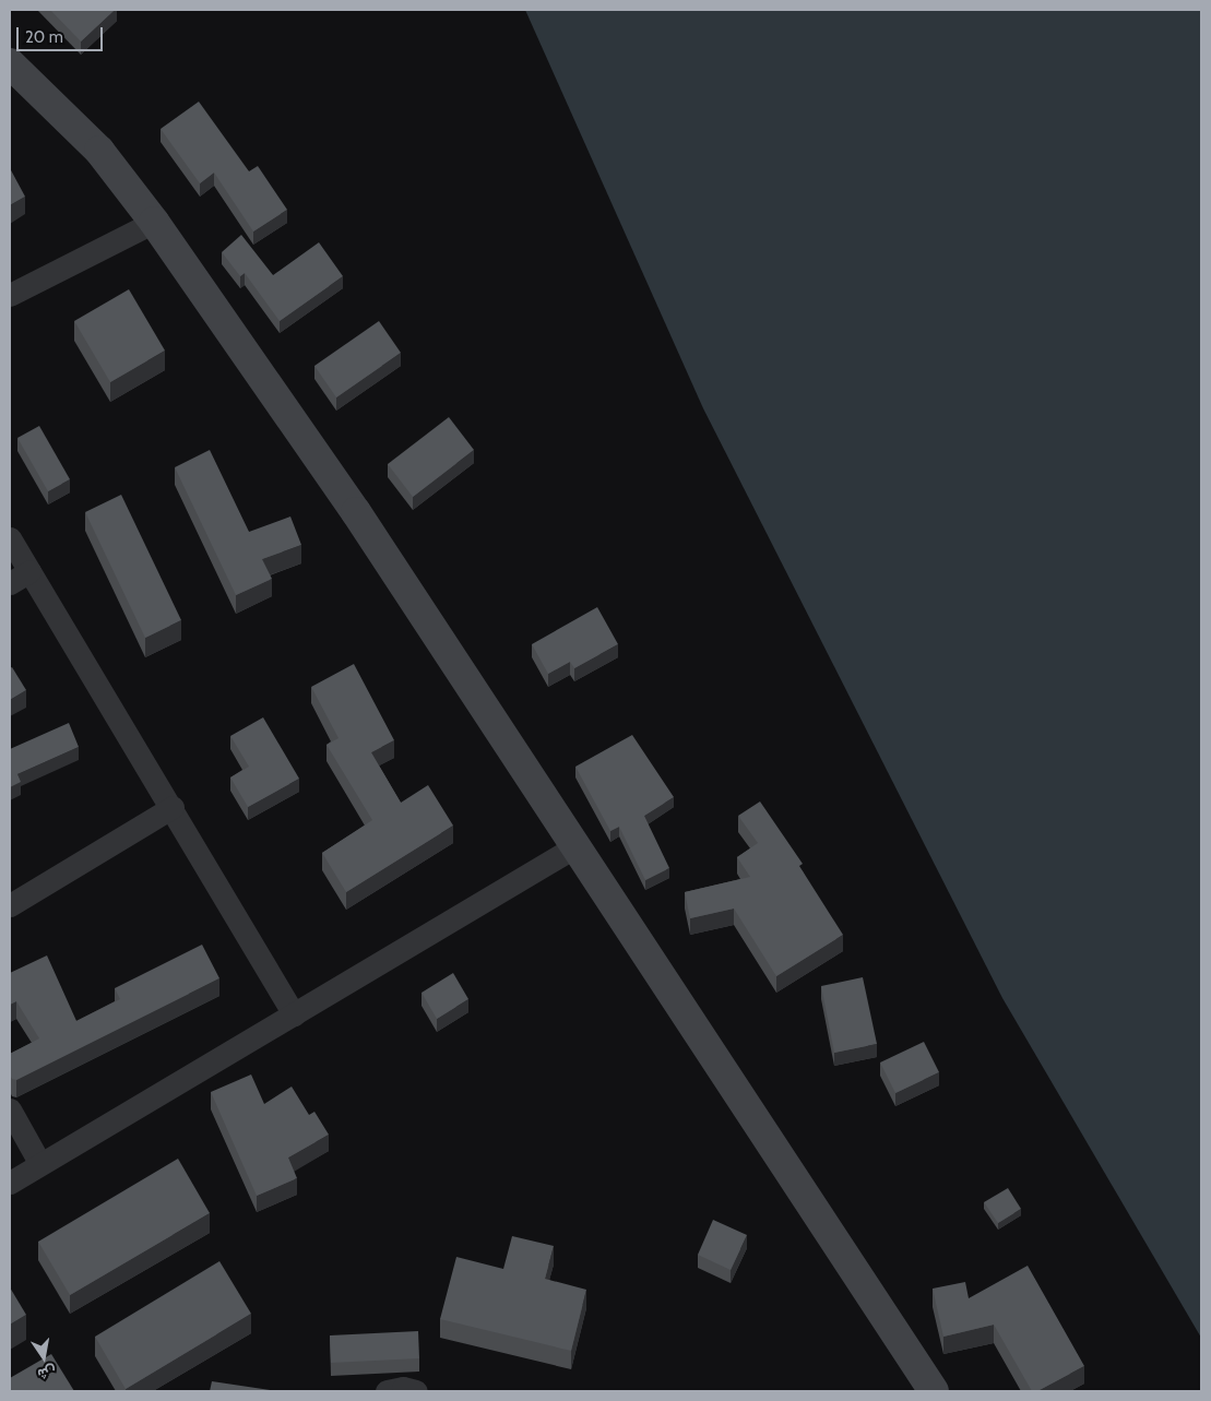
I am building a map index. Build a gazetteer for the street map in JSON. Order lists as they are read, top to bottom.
{
  "scale_bar": "20 m",
  "north": "bottom"
}
